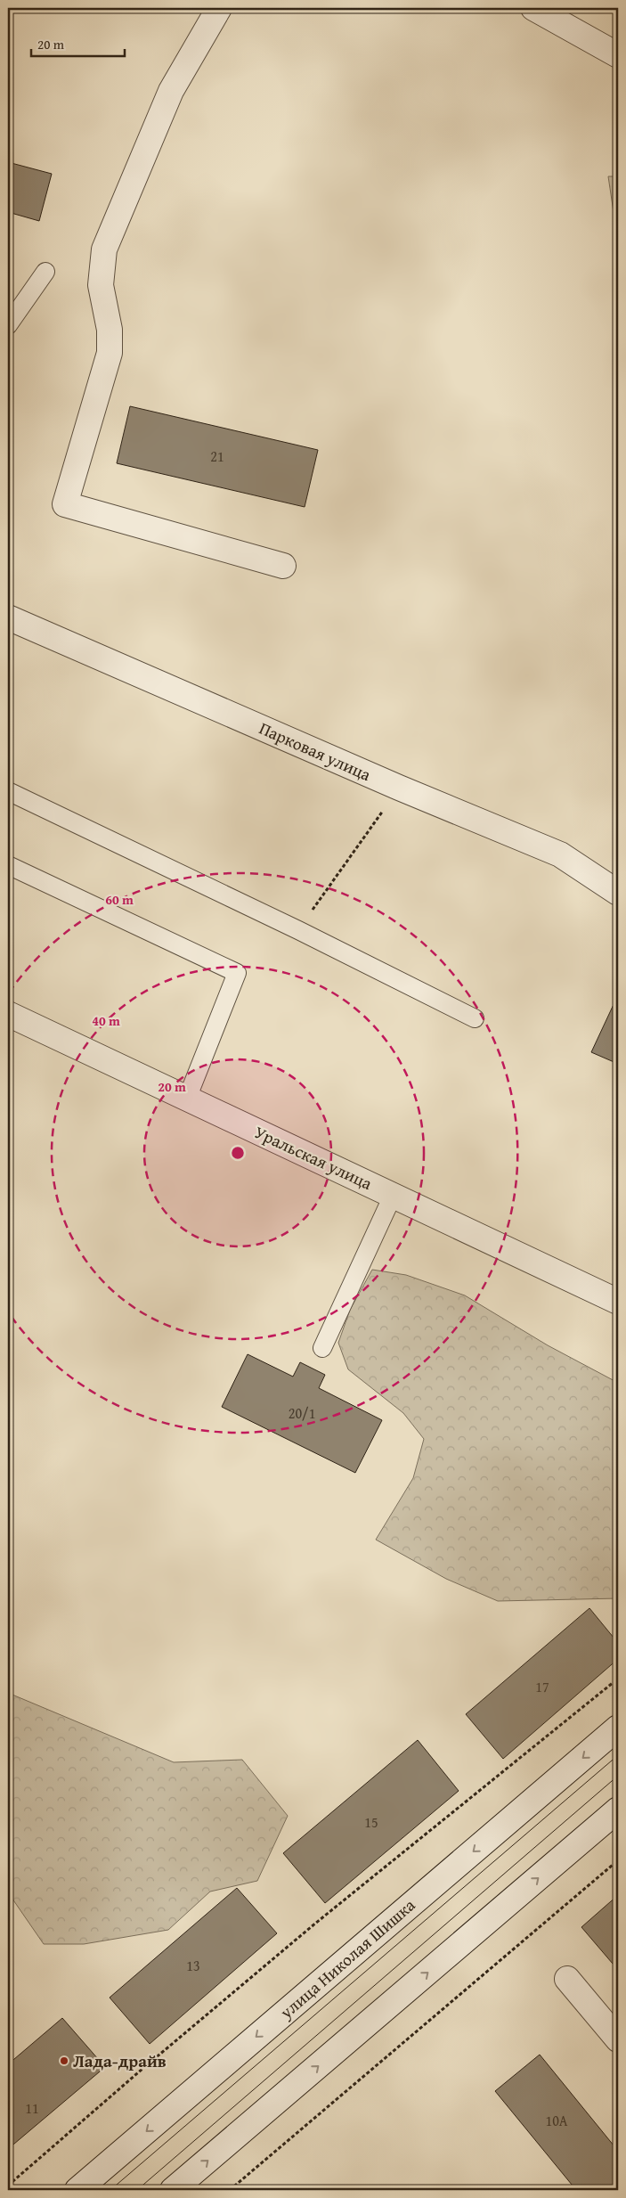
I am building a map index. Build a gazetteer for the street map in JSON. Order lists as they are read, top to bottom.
{
  "streets": {
    "street": ["Парковая улица", "Уральская улица", "улица Николая Шишка"]
  },
  "places": ["Лада-драйв"],
  "house_numbers": [
    "21",
    "20/1",
    "17",
    "15",
    "13",
    "11",
    "10А"
  ],
  "scale_bar": "20 m",
  "rings": ["60 m", "40 m", "20 m"]
}
